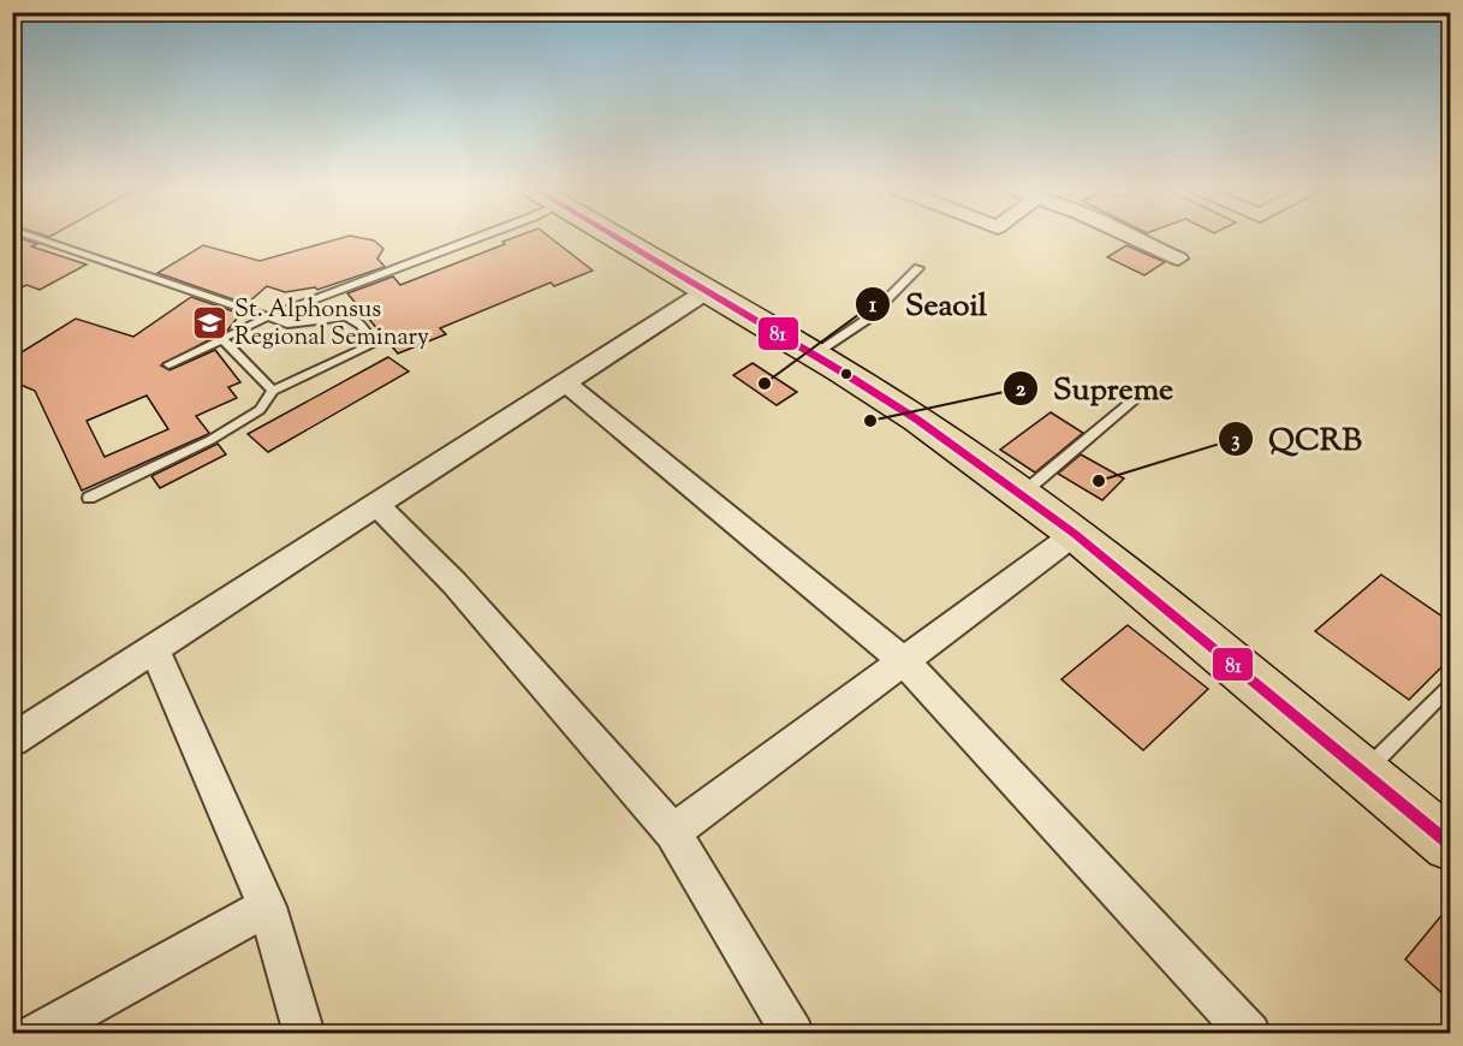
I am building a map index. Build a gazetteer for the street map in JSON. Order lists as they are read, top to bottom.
{
  "places": {
    "school or university": ["St. Alphonsus Regional Seminary"],
    "other": ["Seaoil", "Supreme", "QCRB"]
  },
  "lines": ["transit line 81"]
}
